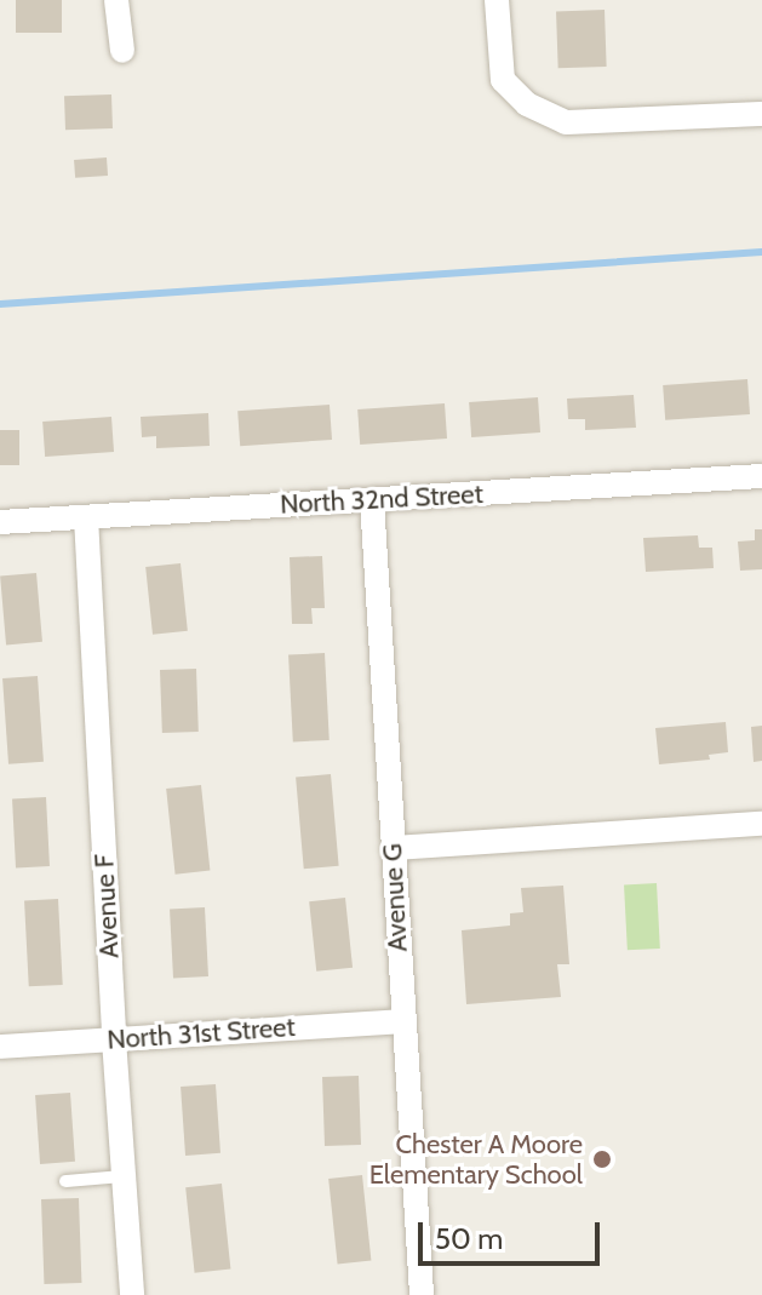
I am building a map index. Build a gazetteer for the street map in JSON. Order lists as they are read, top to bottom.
{
  "streets": {
    "street": [
      "North 32nd Street",
      "Avenue G",
      "Avenue F",
      "North 31st Street"
    ]
  },
  "crossings": [
    ["North 32nd Street", "Avenue G"],
    ["North 32nd Street", "Avenue F"],
    ["Avenue G", "North 31st Street"],
    ["Avenue F", "North 31st Street"]
  ],
  "places": ["Chester A Moore Elementary School"],
  "scale_bar": "50 m"
}
